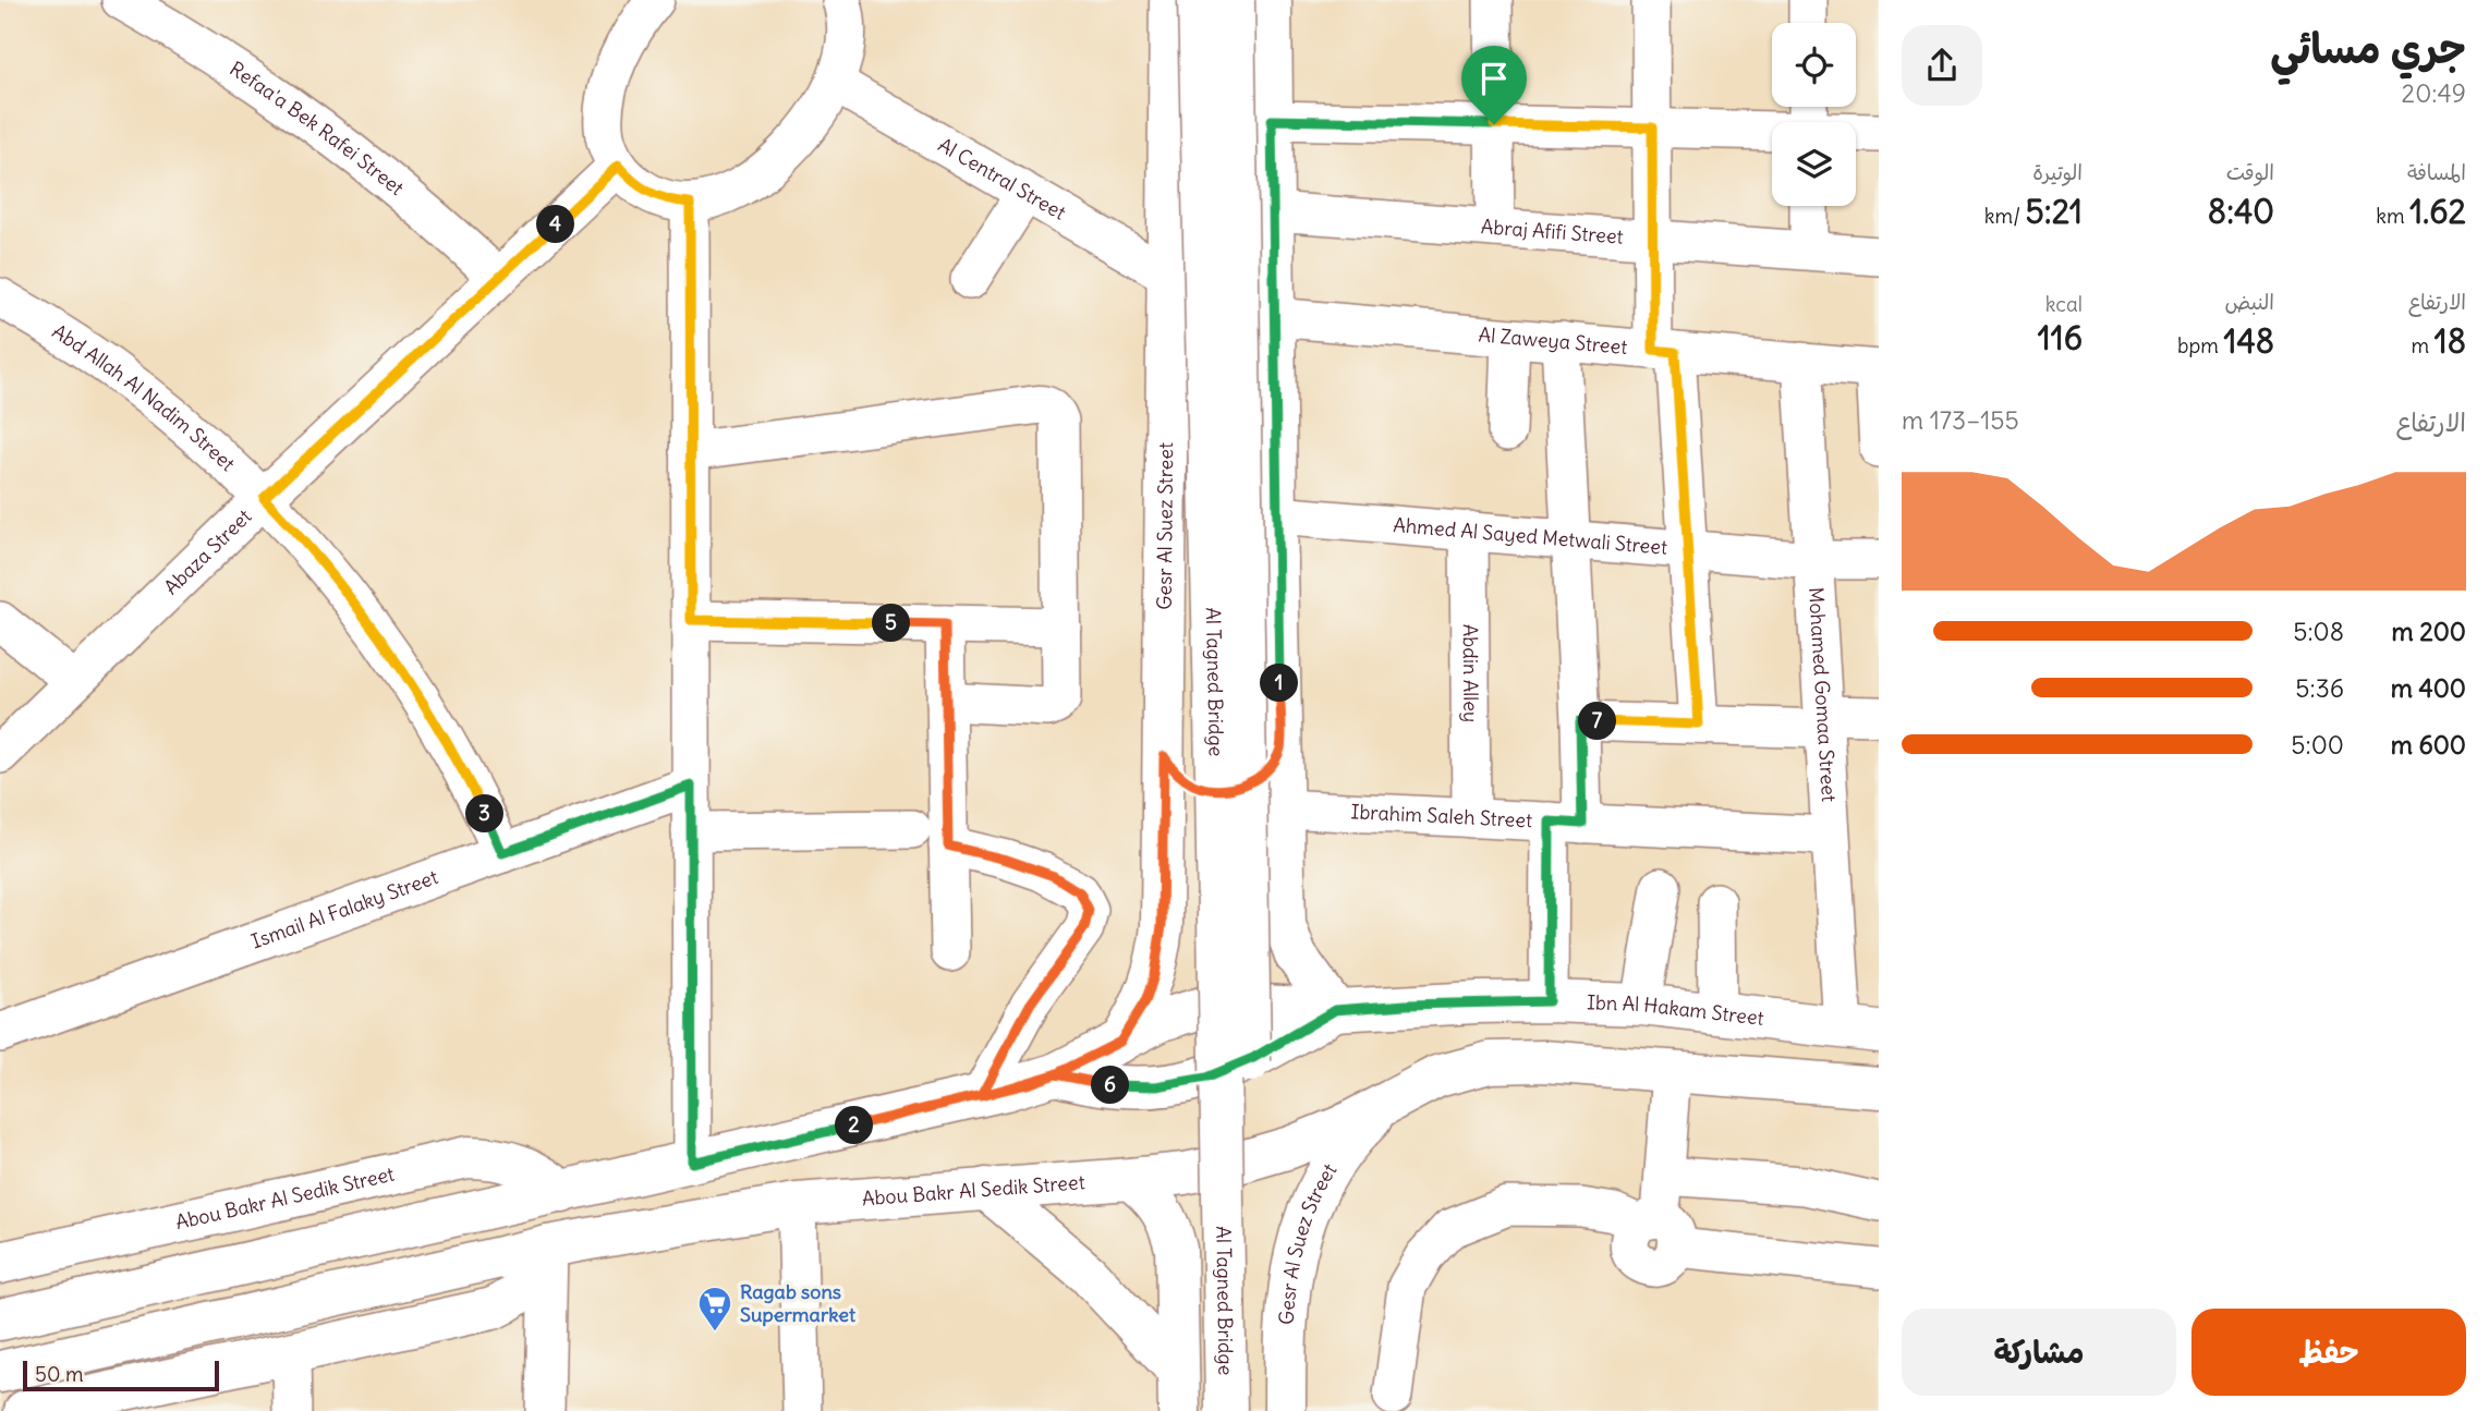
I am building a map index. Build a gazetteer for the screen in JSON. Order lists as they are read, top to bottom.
{
  "streets": {
    "main road": [
      "Gesr Al Suez Street",
      "Al Tagned Bridge",
      "Ibn Al Hakam Street",
      "Abou Bakr Al Sedik Street"
    ],
    "street": [
      "Refaa'a Bek Rafei Street",
      "Al Central Street",
      "Abraj Afifi Street",
      "Al Zaweya Street",
      "Abd Allah Al Nadim Street",
      "Ahmed Al Sayed Metwali Street",
      "Abaza Street",
      "Abdin Alley",
      "Mohamed Gomaa Street",
      "Ibrahim Saleh Street",
      "Ismail Al Falaky Street"
    ]
  },
  "crossings": [
    ["Refaa'a Bek Rafei Street", "Abaza Street"],
    ["Al Central Street", "Gesr Al Suez Street"],
    ["Al Zaweya Street", "Mohamed Gomaa Street"],
    ["Abd Allah Al Nadim Street", "Abaza Street"],
    ["Abd Allah Al Nadim Street", "Ismail Al Falaky Street"],
    ["Gesr Al Suez Street", "Al Tagned Bridge"],
    ["Gesr Al Suez Street", "Abou Bakr Al Sedik Street"],
    ["Ahmed Al Sayed Metwali Street", "Abdin Alley"],
    ["Ahmed Al Sayed Metwali Street", "Mohamed Gomaa Street"],
    ["Abdin Alley", "Ibrahim Saleh Street"],
    ["Mohamed Gomaa Street", "Ibrahim Saleh Street"],
    ["Mohamed Gomaa Street", "Ibn Al Hakam Street"]
  ],
  "places": {
    "supermarket": ["Ragab sons Supermarket"]
  },
  "scale_bar": "50 m",
  "page": {
    "heading": ["جري مسائي", "20:49"],
    "stats": [
      ["المسافة", "1.62 km"],
      ["الوقت", "8:40"],
      ["الوتيرة", "5:21 /km"],
      ["الارتفاع", "18 m"],
      ["النبض", "148 bpm"],
      ["kcal", "116"]
    ],
    "pins": [
      "4",
      "5",
      "1",
      "7",
      "3",
      "6",
      "2"
    ],
    "chart": ["الارتفاع", "155–173 m"],
    "list": [
      {
        "name": "200 m",
        "note": "5:08"
      },
      {
        "name": "400 m",
        "note": "5:36"
      },
      {
        "name": "600 m",
        "note": "5:00"
      }
    ],
    "buttons": ["حفظ", "مشاركة"],
    "scale": "50 m"
  }
}
